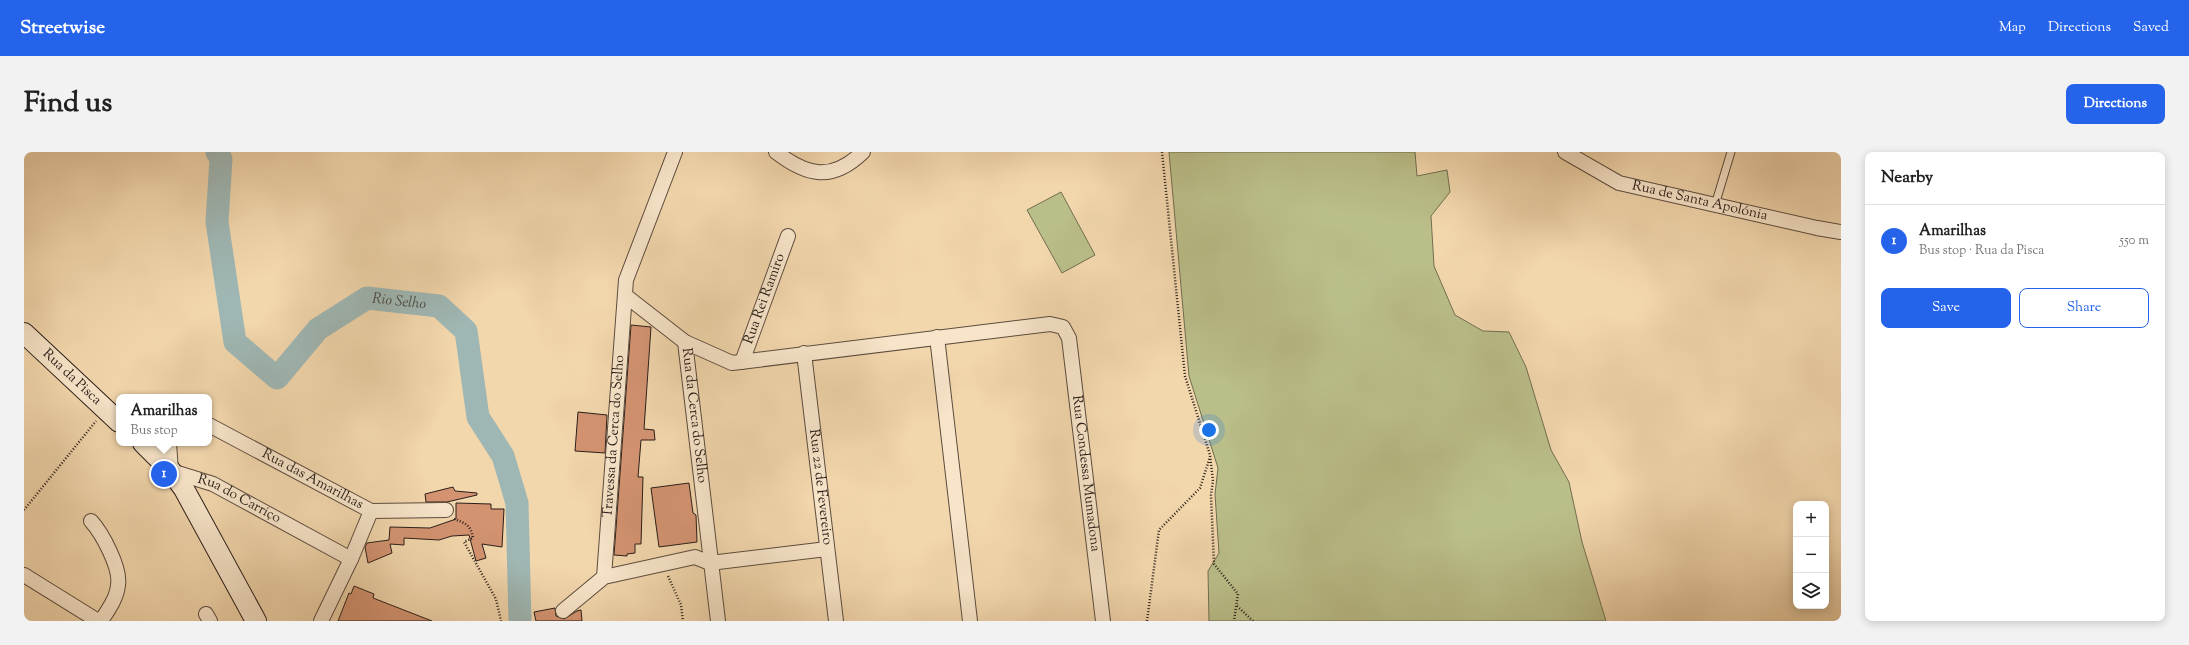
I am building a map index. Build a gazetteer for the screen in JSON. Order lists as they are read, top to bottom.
{
  "streets": {
    "street": [
      "Rua de Santa Apolónia",
      "Rua Rei Ramiro",
      "Rua da Pisca",
      "Rua da Cerca do Selho",
      "Travessa da Cerca do Selho",
      "Rua Condessa Mumadona",
      "Rua das Amarilhas",
      "Rua 22 de Fevereiro",
      "Rua do Carriço"
    ]
  },
  "crossings": [
    ["Rua da Cerca do Selho", "Travessa da Cerca do Selho"]
  ],
  "water": ["Rio Selho"],
  "page": {
    "header": "Streetwise",
    "nav": ["Map", "Directions", "Saved"],
    "title": "Find us",
    "buttons": [
      "Directions",
      ["Save", "Share"]
    ],
    "heading": "Nearby",
    "list": [
      {
        "mark": "1",
        "name": "Amarilhas",
        "note": "Bus stop · Rua da Pisca",
        "value": "550 m"
      }
    ],
    "popup": ["Amarilhas", "Bus stop"],
    "pins": "1",
    "map_buttons": ["+", "−"]
  }
}
